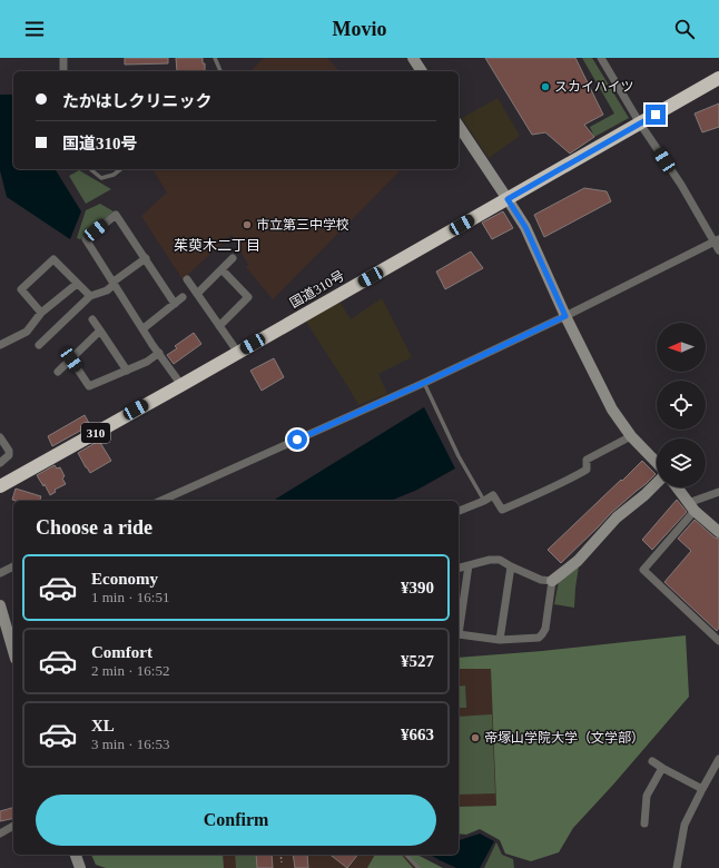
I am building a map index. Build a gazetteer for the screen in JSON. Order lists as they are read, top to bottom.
{
  "streets": {
    "highway": ["国道310号", "310"]
  },
  "districts": ["茱萸木二丁目"],
  "places": ["スカイハイツ", "市立第三中学校", "帝塚山学院大学（文学部）"],
  "north": "left",
  "page": {
    "header": "Movio",
    "banner": ["たかはしクリニック", "国道310号"],
    "heading": "Choose a ride",
    "list": [
      {
        "name": "Economy",
        "note": "1 min · 16:51",
        "value": "¥390"
      },
      {
        "name": "Comfort",
        "note": "2 min · 16:52",
        "value": "¥527"
      },
      {
        "name": "XL",
        "note": "3 min · 16:53",
        "value": "¥663"
      }
    ],
    "buttons": "Confirm"
  }
}
